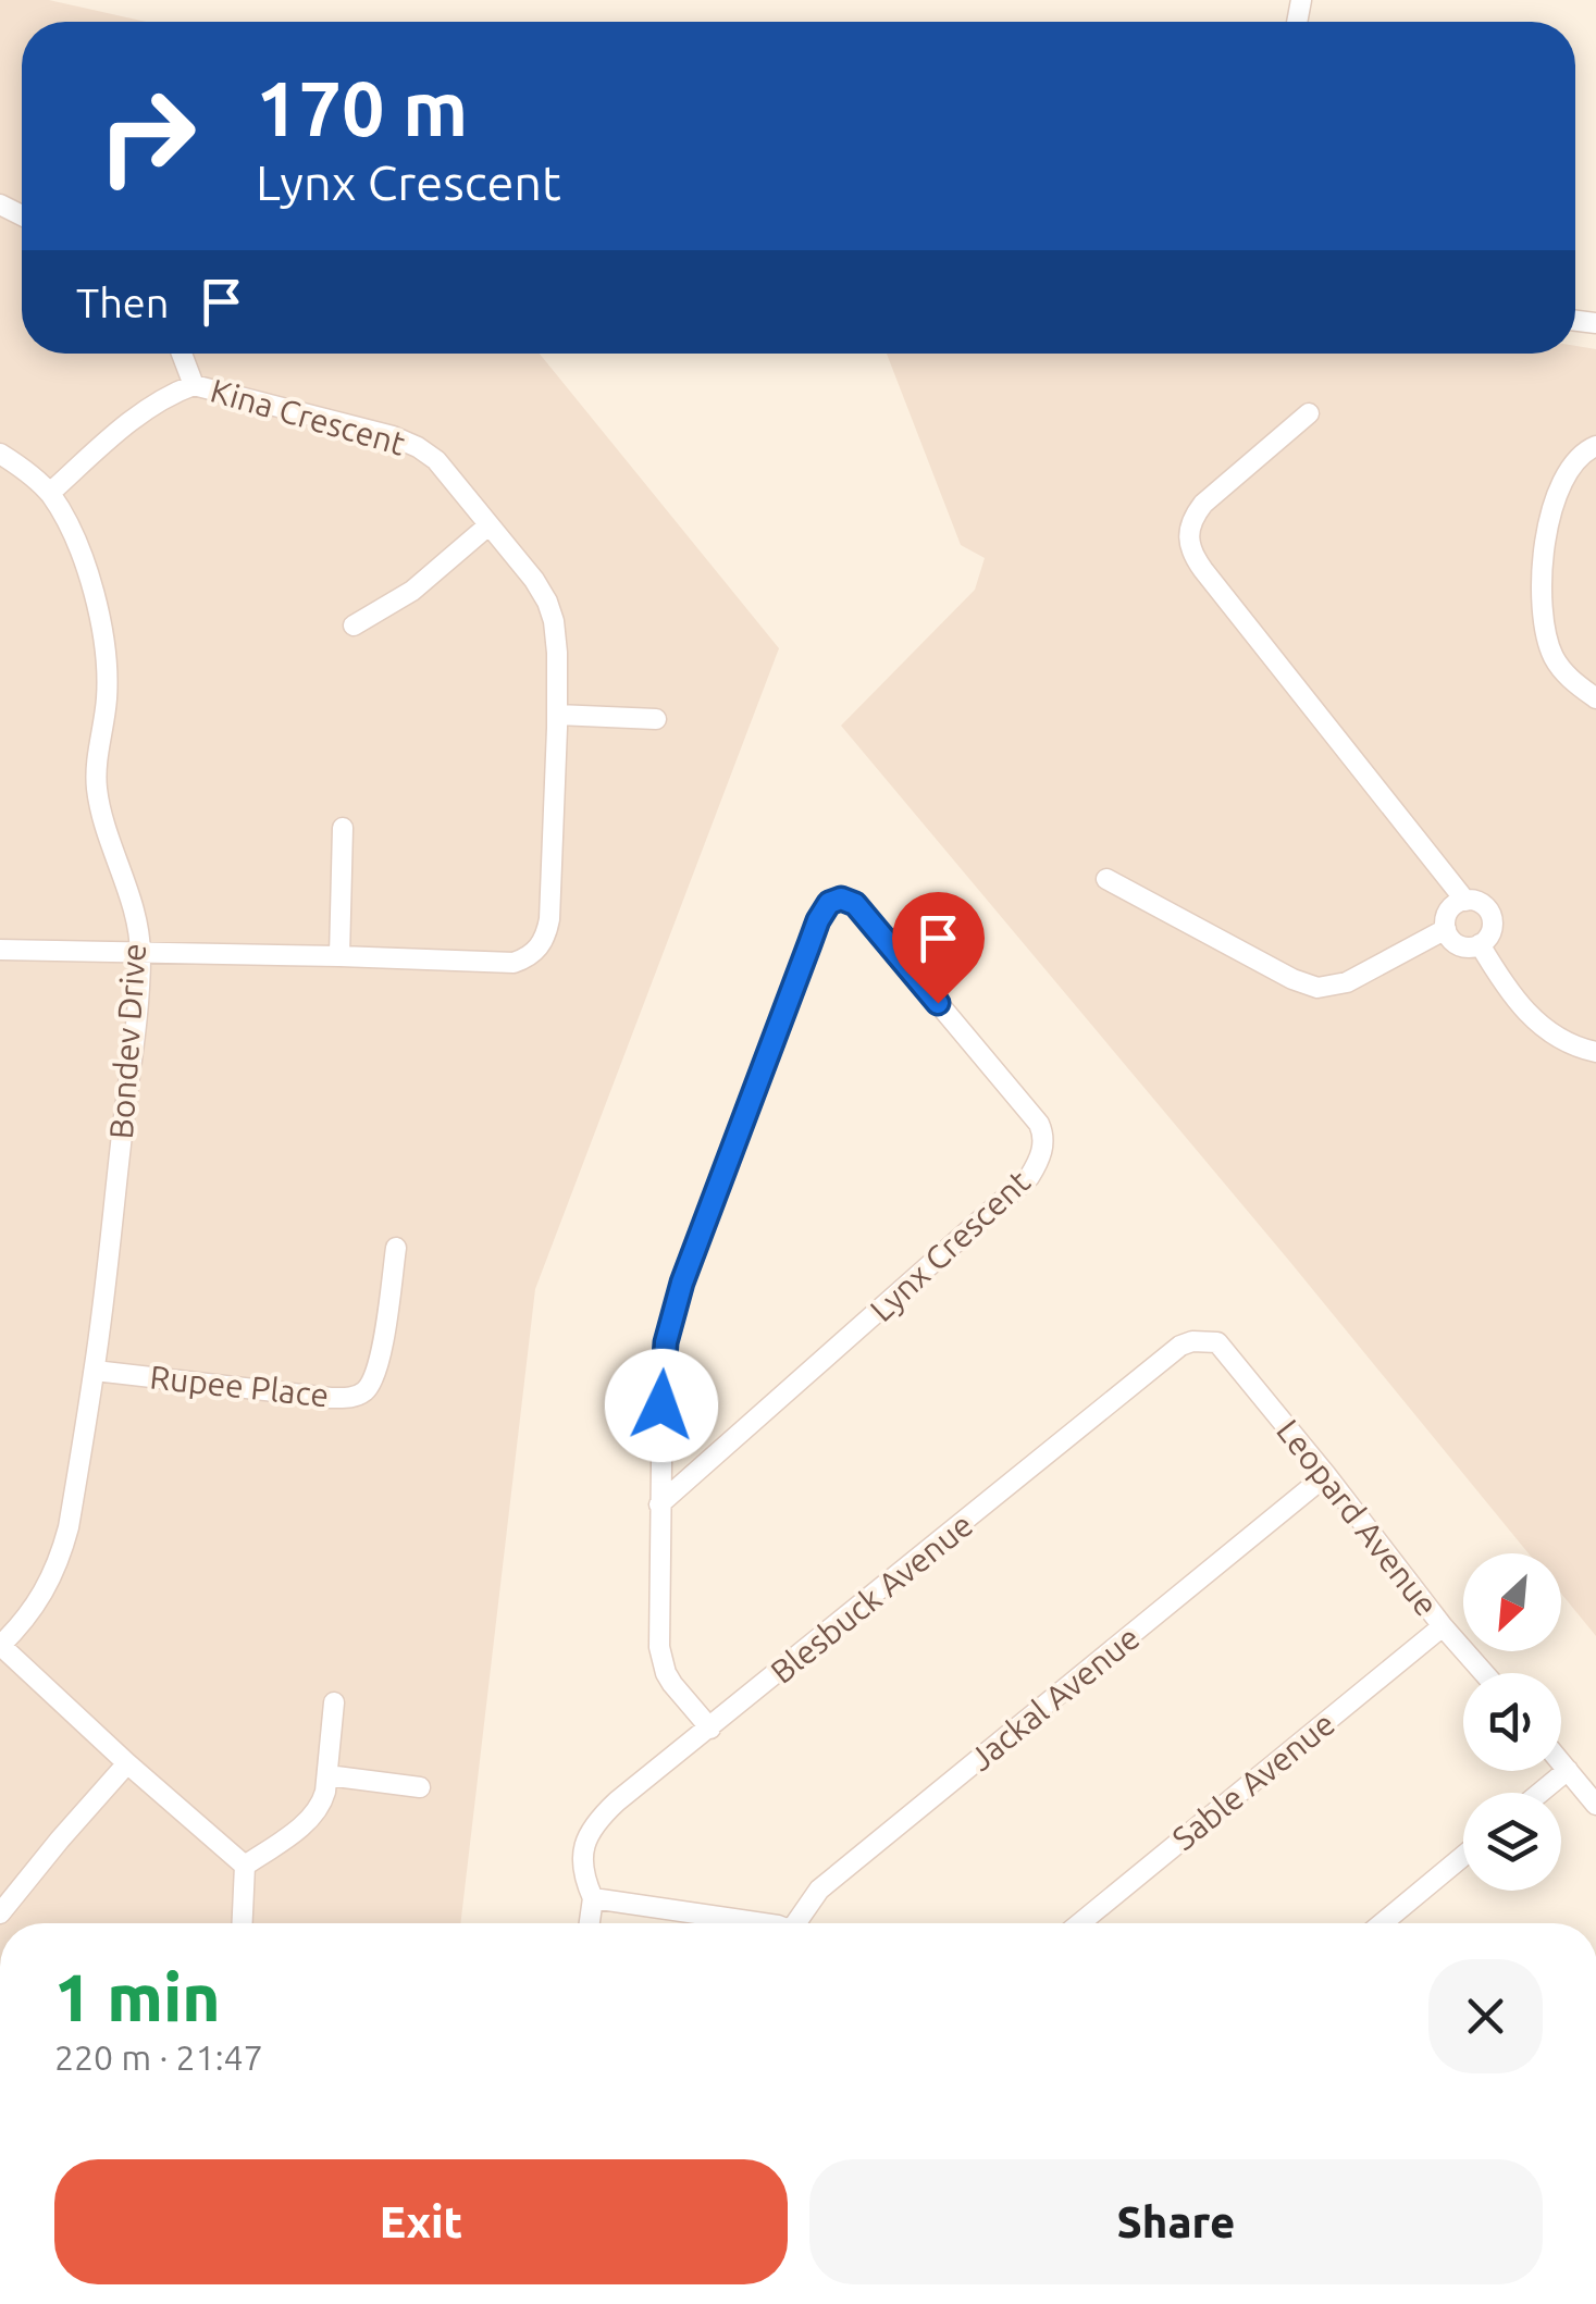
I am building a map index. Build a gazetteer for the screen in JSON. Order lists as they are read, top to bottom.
{
  "streets": {
    "street": [
      "Kina Crescent",
      "Bondev Drive",
      "Lynx Crescent",
      "Rupee Place",
      "Leopard Avenue",
      "Blesbuck Avenue",
      "Jackal Avenue",
      "Sable Avenue"
    ]
  },
  "crossings": [
    ["Kina Crescent", "Bondev Drive"],
    ["Bondev Drive", "Rupee Place"],
    ["Lynx Crescent", "Blesbuck Avenue"],
    ["Leopard Avenue", "Blesbuck Avenue"],
    ["Leopard Avenue", "Jackal Avenue"],
    ["Leopard Avenue", "Sable Avenue"]
  ],
  "north": "bottom left",
  "page": {
    "turn": ["170 m", "Lynx Crescent"],
    "then": "Then",
    "heading": ["1 min", "220 m · 21:47"],
    "buttons": ["Exit", "Share"]
  }
}
